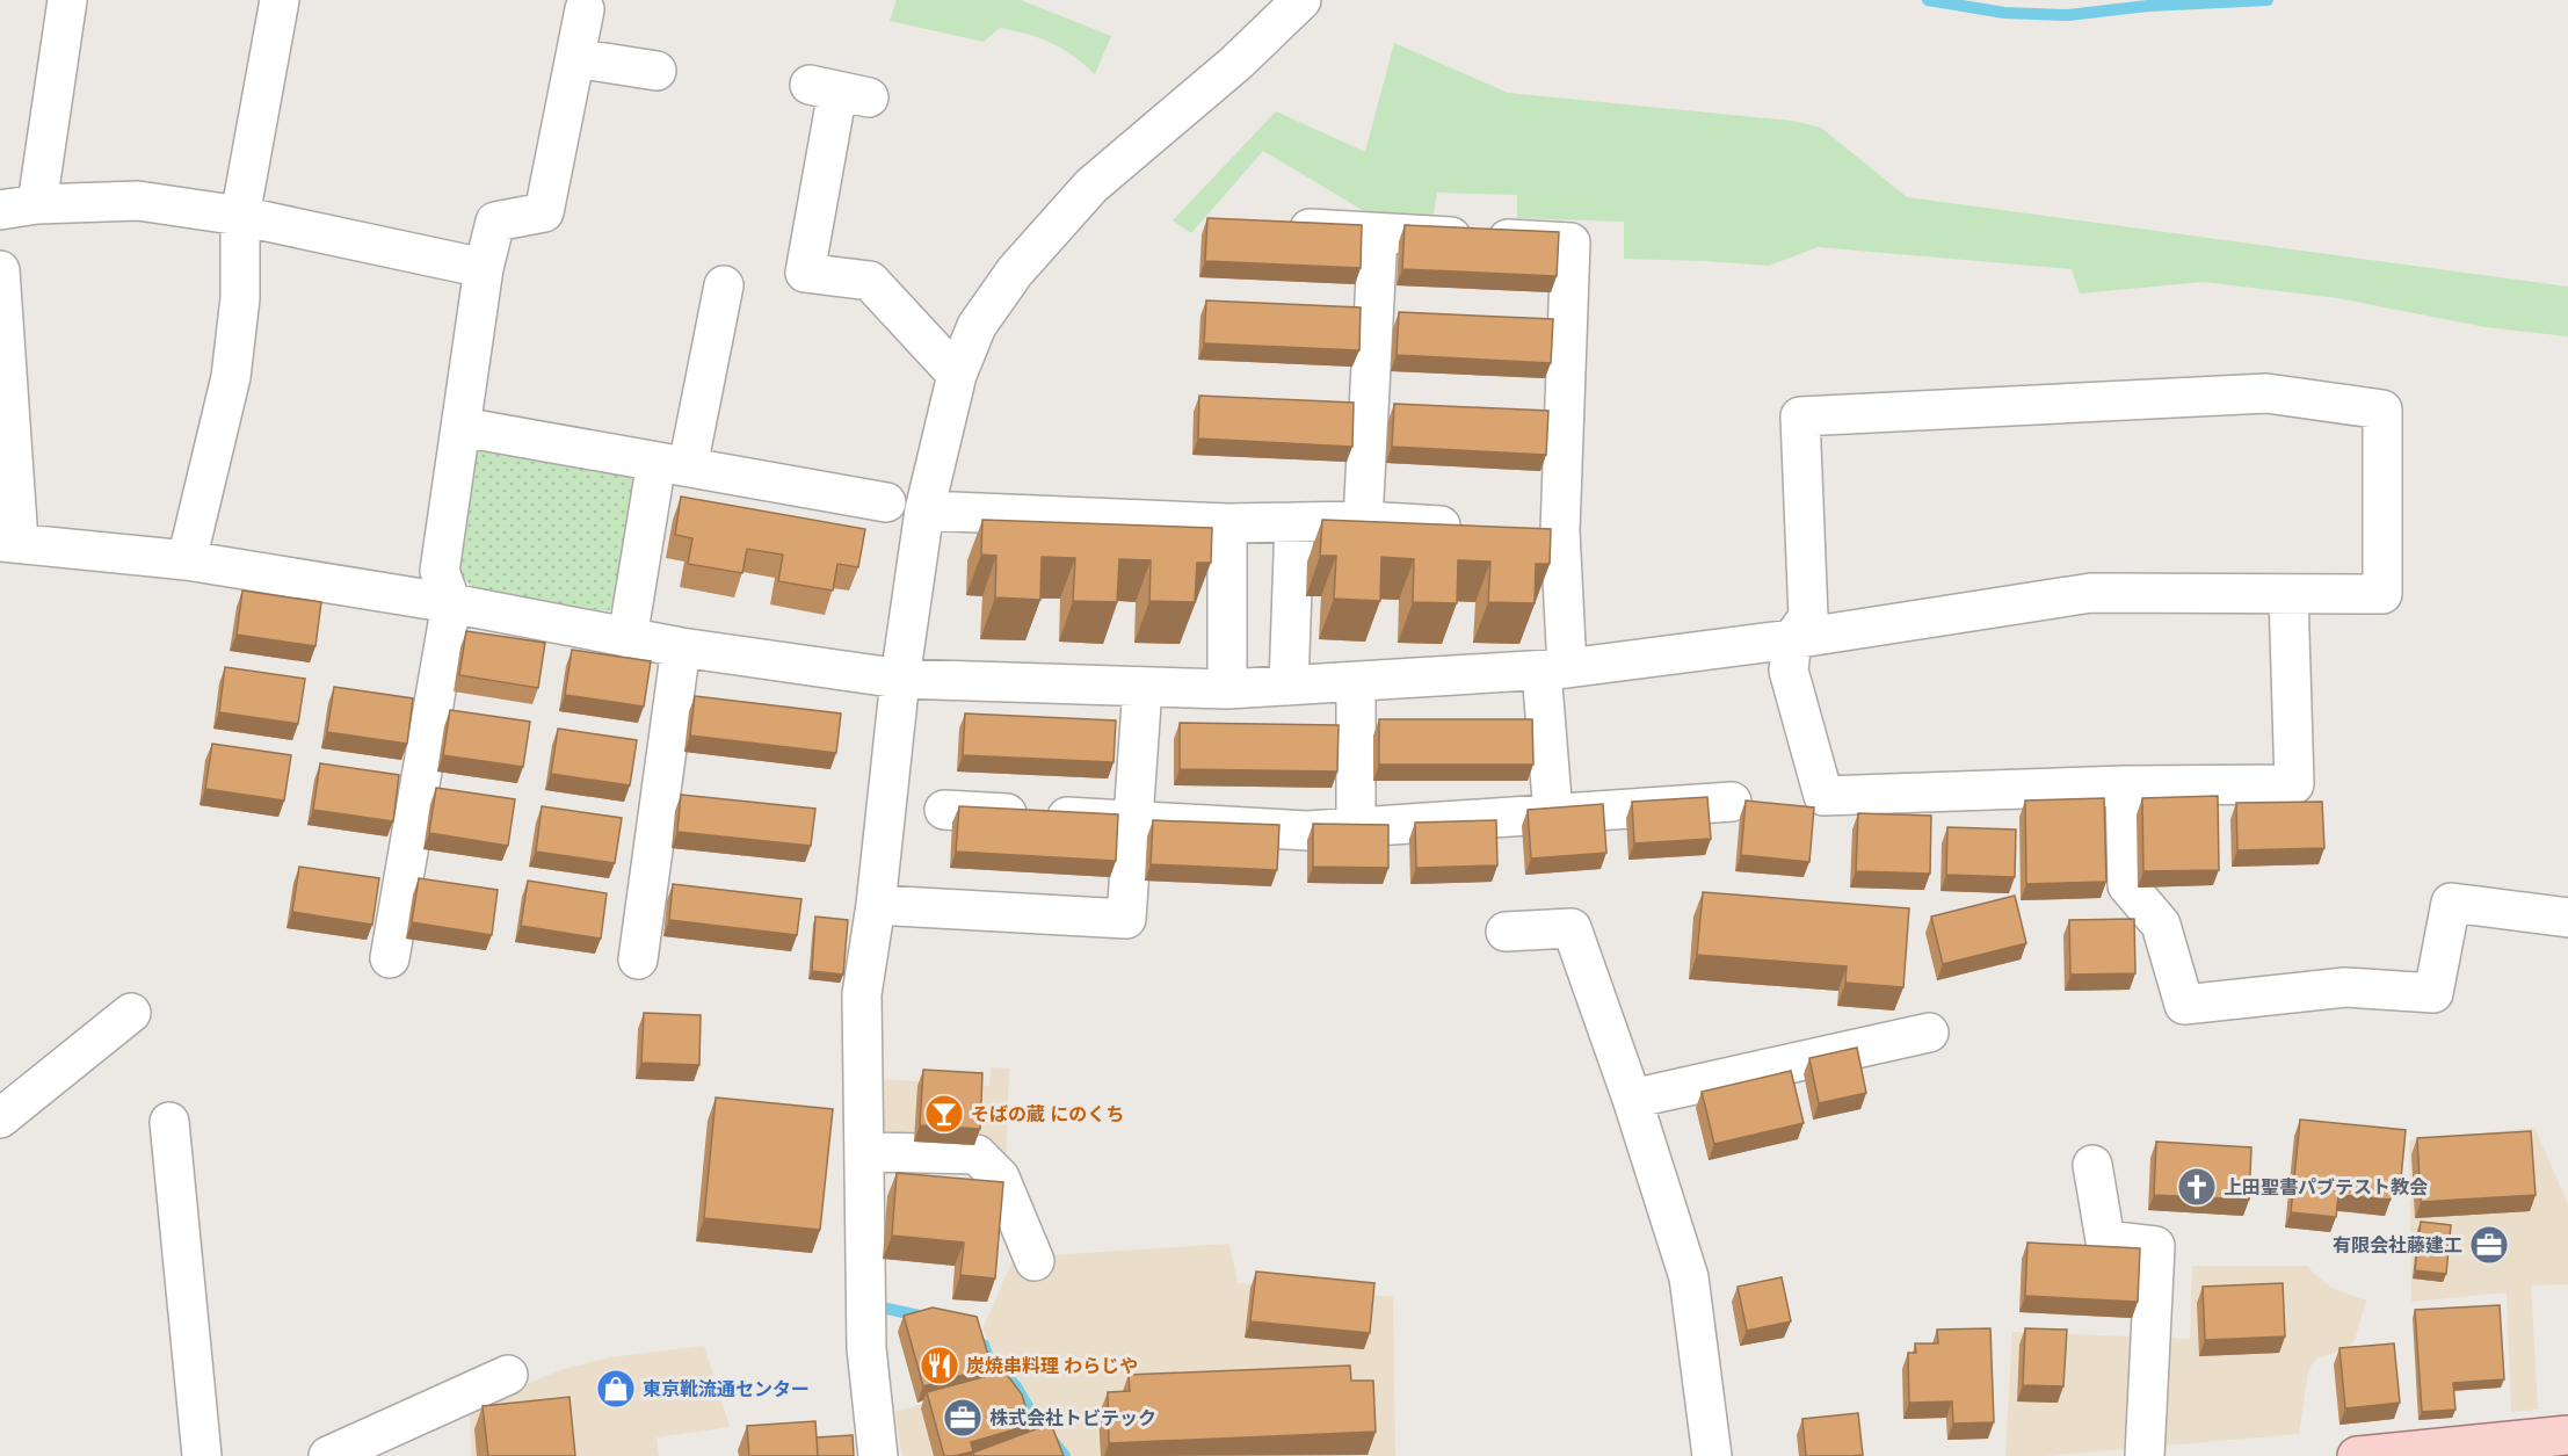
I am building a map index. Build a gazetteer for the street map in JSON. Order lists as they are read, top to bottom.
{
  "places": {
    "bar": ["そばの蔵 にのくち"],
    "church": ["上田聖書パブテスト教会"],
    "office": ["有限会社藤建工", "株式会社トビテック"],
    "restaurant": ["炭焼串料理 わらじや"],
    "shop": ["東京靴流通センター"]
  }
}
